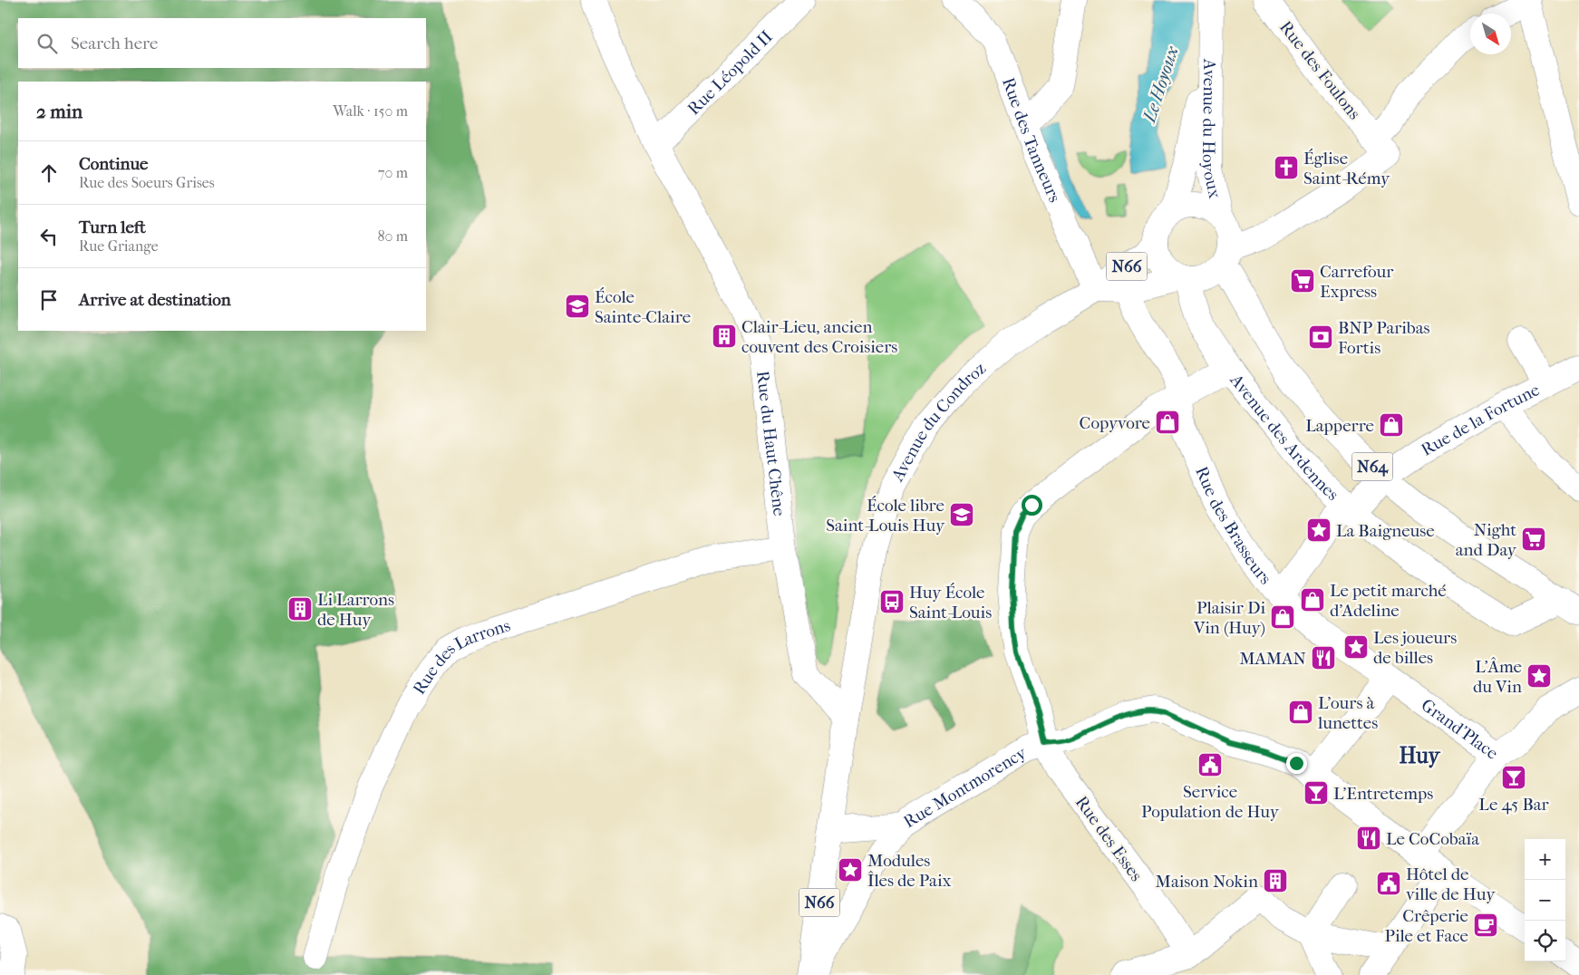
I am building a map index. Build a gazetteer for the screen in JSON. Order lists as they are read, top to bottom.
{
  "streets": {
    "street": [
      "Rue des Foulons",
      "Rue Léopold II",
      "Avenue du Hoyoux",
      "Rue des Tanneurs",
      "N66",
      "Rue de la Fortune",
      "Avenue du Condroz",
      "Avenue des Ardennes",
      "Rue du Haut Chêne",
      "N64",
      "Rue des Brasseurs",
      "Rue des Larrons",
      "Grand'Place",
      "Rue Montmorency",
      "Rue des Esses"
    ]
  },
  "crossings": [
    ["Rue des Foulons", "Avenue du Hoyoux"],
    ["Rue des Foulons", "N66"],
    ["Rue des Foulons", "Avenue du Condroz"],
    ["Rue des Foulons", "Avenue des Ardennes"],
    ["Rue Léopold II", "Rue du Haut Chêne"],
    ["Avenue du Hoyoux", "N66"],
    ["Avenue du Hoyoux", "Avenue du Condroz"],
    ["Avenue du Hoyoux", "Avenue des Ardennes"],
    ["Rue des Tanneurs", "N66"],
    ["Rue des Tanneurs", "Avenue du Condroz"],
    ["N66", "Avenue du Condroz"],
    ["N66", "Avenue des Ardennes"],
    ["N66", "Rue du Haut Chêne"],
    ["N66", "Rue des Brasseurs"],
    ["N66", "Rue Montmorency"],
    ["Rue de la Fortune", "Avenue des Ardennes"],
    ["Rue de la Fortune", "Rue des Brasseurs"],
    ["Avenue du Condroz", "Avenue des Ardennes"],
    ["Avenue du Condroz", "Rue du Haut Chêne"],
    ["Avenue des Ardennes", "Rue des Esses"],
    ["Rue du Haut Chêne", "Rue des Larrons"],
    ["Rue des Brasseurs", "Grand'Place"],
    ["Rue des Brasseurs", "Rue des Esses"],
    ["Rue Montmorency", "Rue des Esses"]
  ],
  "districts": ["Huy"],
  "water": ["Le Hoyoux"],
  "places": {
    "church": ["Église Saint-Rémy"],
    "supermarket": ["Carrefour Express", "Night and Day"],
    "school or university": ["École Sainte-Claire", "École libre Saint-Louis Huy"],
    "building": ["Clair-Lieu, ancien couvent des Croisiers", "Li Larrons de Huy", "Maison Nokin"],
    "bank": ["BNP Paribas Fortis"],
    "shop": [
      "Copyvore",
      "Lapperre",
      "Le petit marché d'Adeline",
      "Plaisir Di Vin (Huy)",
      "L'ours à lunettes"
    ],
    "place": [
      "La Baigneuse",
      "Les joueurs de billes",
      "L'Âme du Vin",
      "Modules Îles de Paix"
    ],
    "bus stop": ["Huy École Saint-Louis"],
    "restaurant": ["MAMAN", "Le CoCobaïa"],
    "public building": ["Service Population de Huy", "Hôtel de ville de Huy"],
    "bar": ["Le 45 Bar", "L'Entretemps"],
    "cafe": ["Crêperie Pile et Face"]
  },
  "north": "bottom right",
  "page": {
    "search": "Search here",
    "heading": ["2 min", "Walk · 150 m"],
    "list": [
      ["Continue", "Rue des Soeurs Grises", "70 m"],
      ["Turn left", "Rue Griange", "80 m"],
      "Arrive at destination"
    ],
    "map_buttons": ["+", "−"]
  }
}
